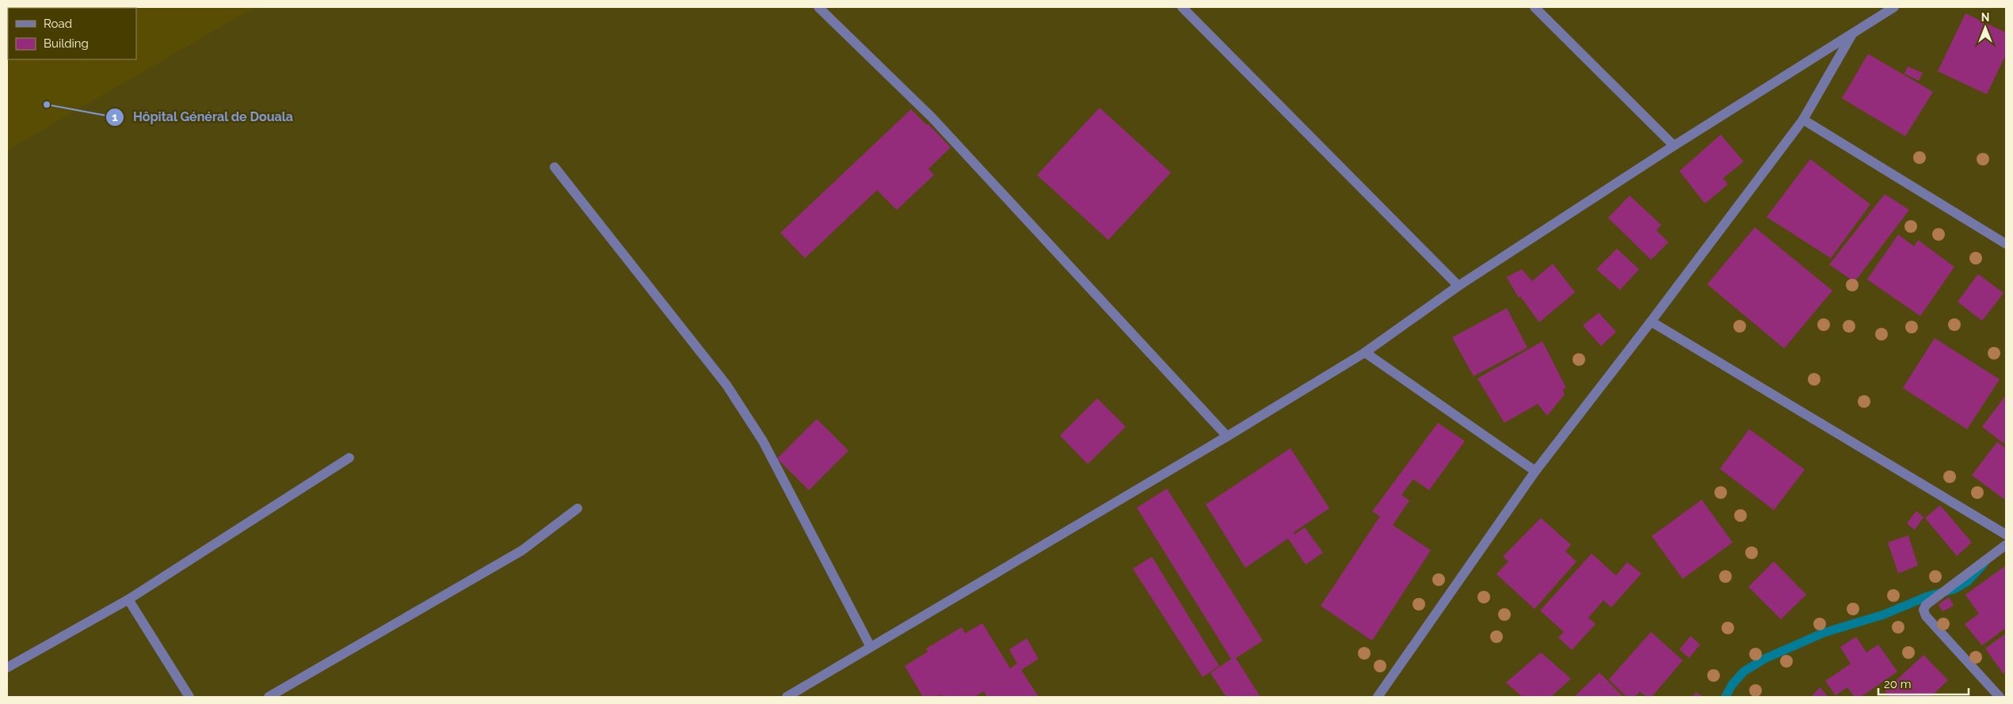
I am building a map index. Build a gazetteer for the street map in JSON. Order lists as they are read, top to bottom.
{
  "places": ["Hôpital Général de Douala"],
  "legend": ["Road", "Building"],
  "scale_bar": "20 m",
  "north": "top"
}
